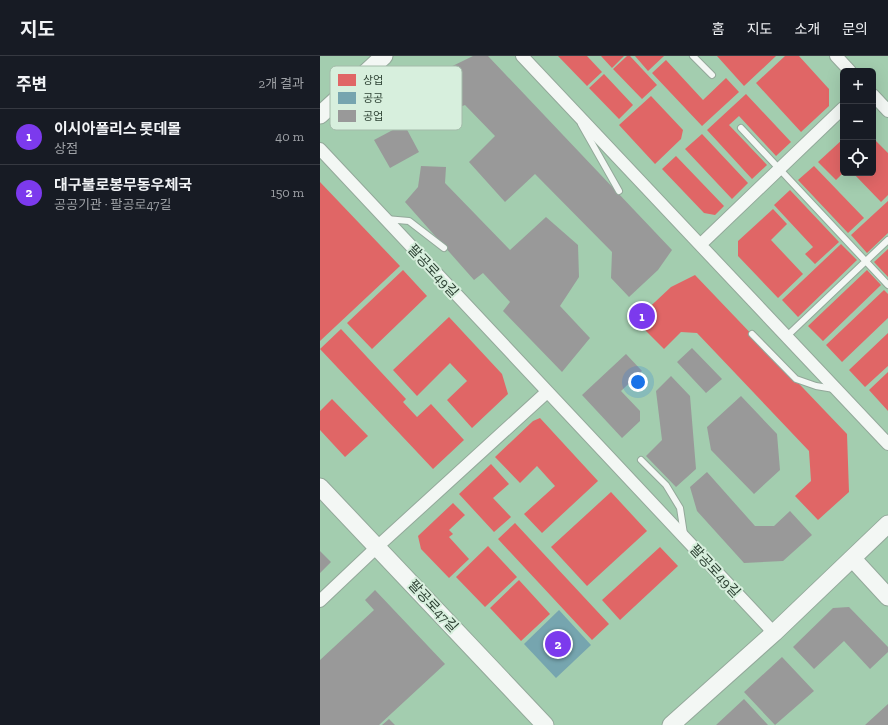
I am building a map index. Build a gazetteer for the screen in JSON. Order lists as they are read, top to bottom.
{
  "streets": {
    "street": ["팔공로49길", "팔공로47길"]
  },
  "legend": ["상업", "공공", "공업"],
  "page": {
    "header": "지도",
    "nav": [
      "홈",
      "지도",
      "소개",
      "문의"
    ],
    "heading": ["주변", "2개 결과"],
    "map_buttons": ["+", "−"],
    "list": [
      {
        "mark": "1",
        "name": "이시아폴리스 롯데몰",
        "note": "상점",
        "value": "40 m"
      },
      {
        "mark": "2",
        "name": "대구불로봉무동우체국",
        "note": "공공기관 · 팔공로47길",
        "value": "150 m"
      }
    ],
    "pins": ["1", "2"]
  }
}
